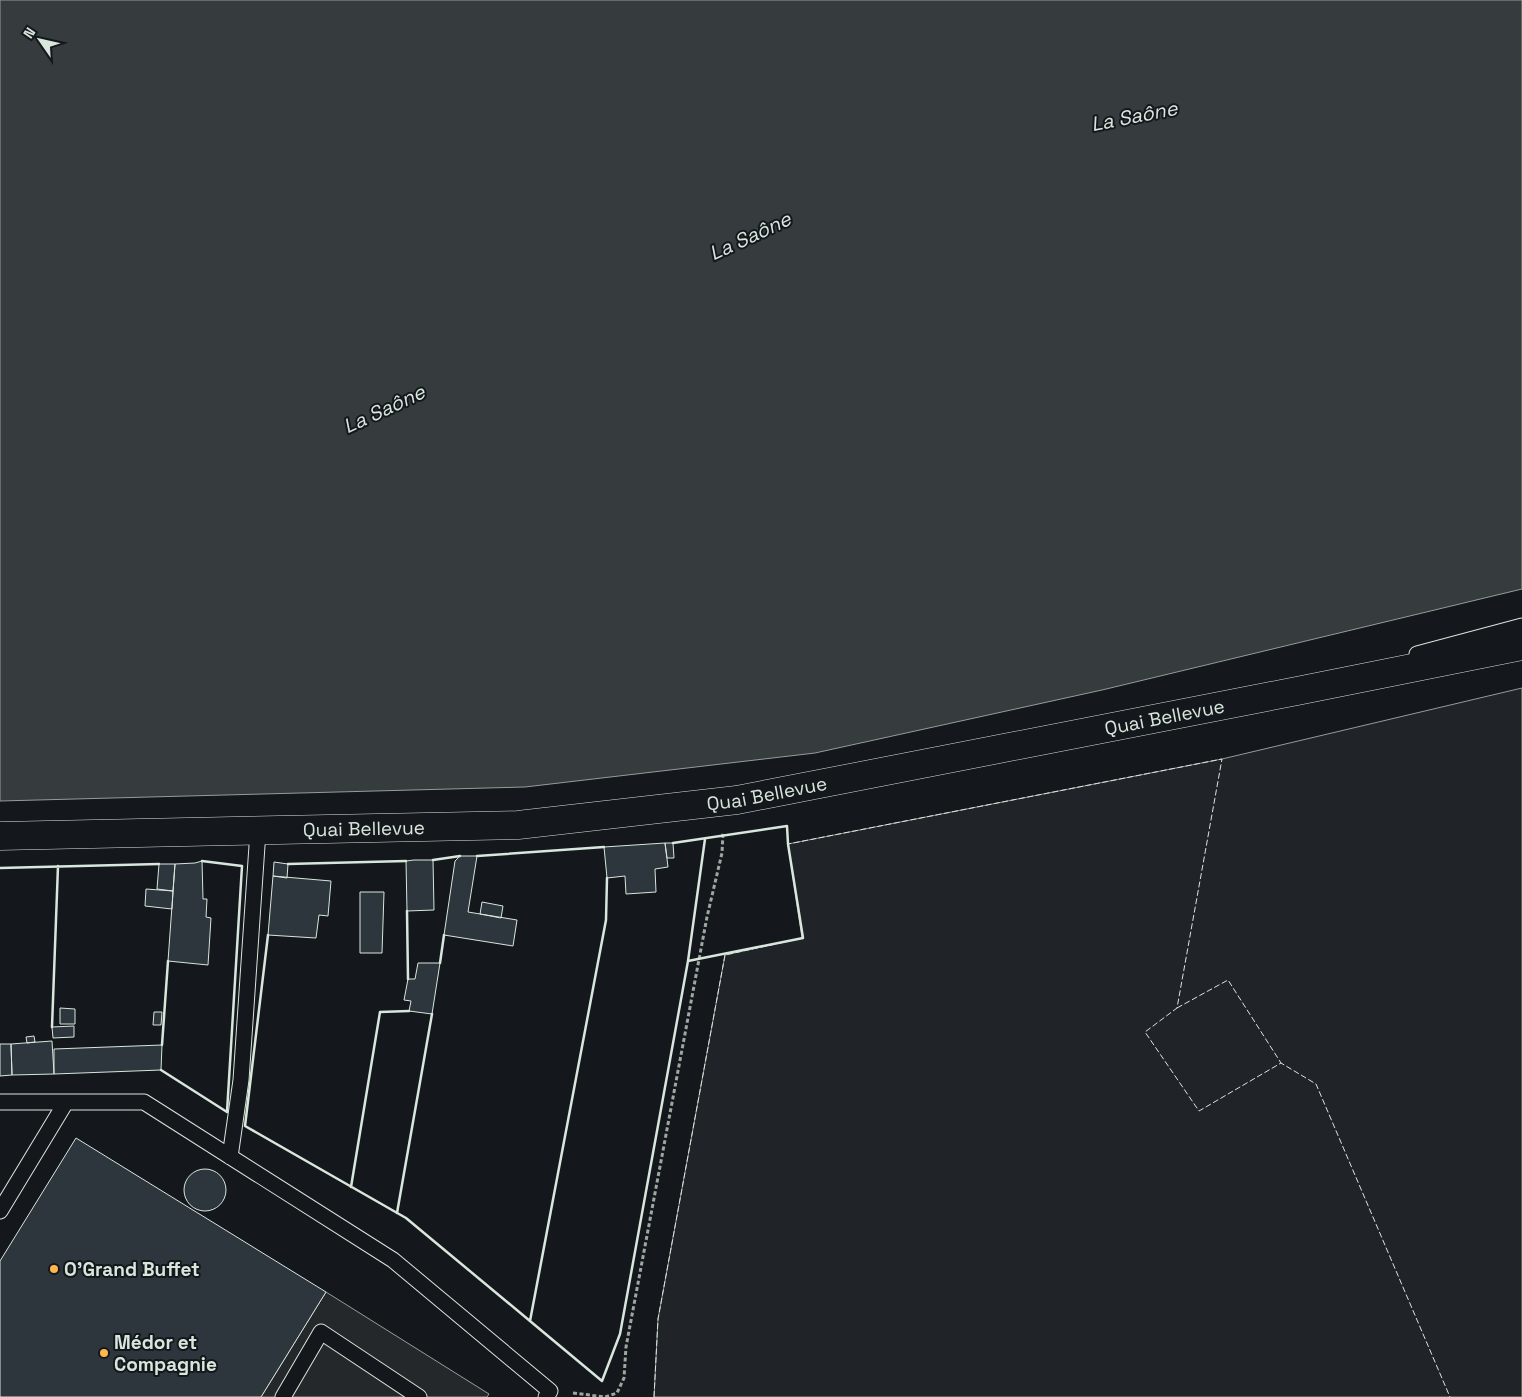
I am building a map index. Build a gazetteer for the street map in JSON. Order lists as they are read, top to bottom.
{
  "streets": {
    "street": ["Quai Bellevue"]
  },
  "water": ["La Saône"],
  "places": ["O'Grand Buffet", "Médor et Compagnie"],
  "north": "top left"
}
